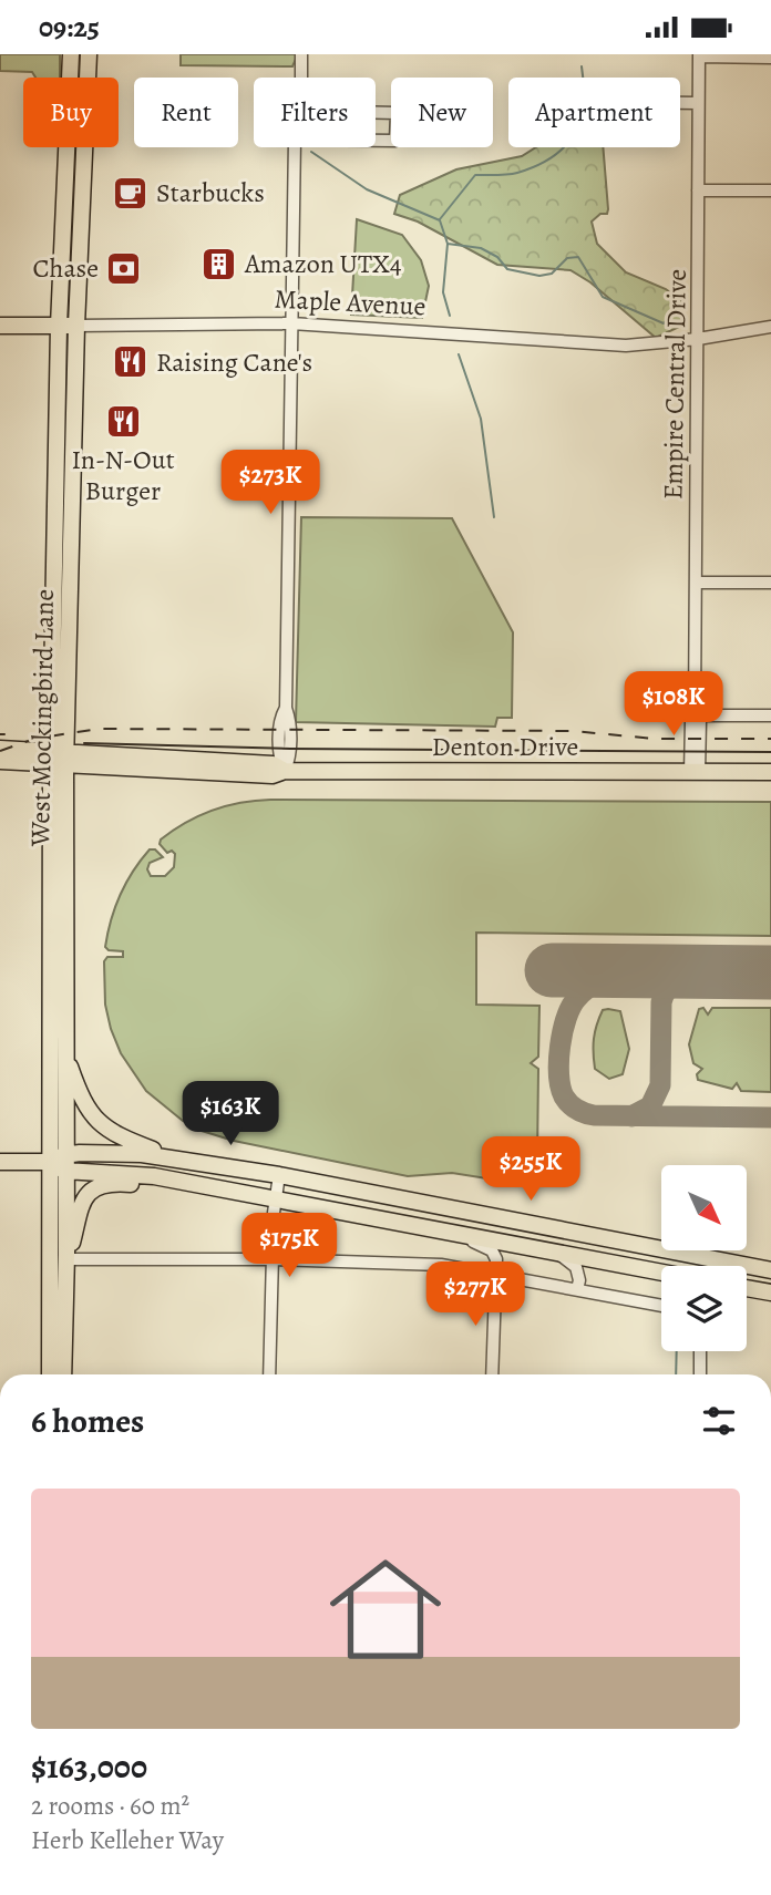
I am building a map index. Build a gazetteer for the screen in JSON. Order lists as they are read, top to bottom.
{
  "streets": {
    "main road": ["Maple Avenue", "West Mockingbird Lane", "Denton Drive"],
    "street": ["Empire Central Drive"]
  },
  "crossings": [
    ["Maple Avenue", "Empire Central Drive"],
    ["Maple Avenue", "West Mockingbird Lane"],
    ["Empire Central Drive", "Denton Drive"],
    ["West Mockingbird Lane", "Denton Drive"]
  ],
  "places": {
    "cafe": ["Starbucks"],
    "building": ["Amazon UTX4"],
    "bank": ["Chase"],
    "restaurant": ["Raising Cane's", "In-N-Out Burger"]
  },
  "north": "bottom right",
  "page": {
    "status": "09:25",
    "chip": [
      "Buy",
      "Rent",
      "Filters",
      "New",
      "Apartment"
    ],
    "price": [
      "$273K",
      "$108K",
      "$163K",
      "$255K",
      "$175K",
      "$277K"
    ],
    "heading": "6 homes",
    "list": [
      {
        "name": "$163,000",
        "note": "2 rooms · 60 m² · Herb Kelleher Way"
      }
    ]
  }
}
